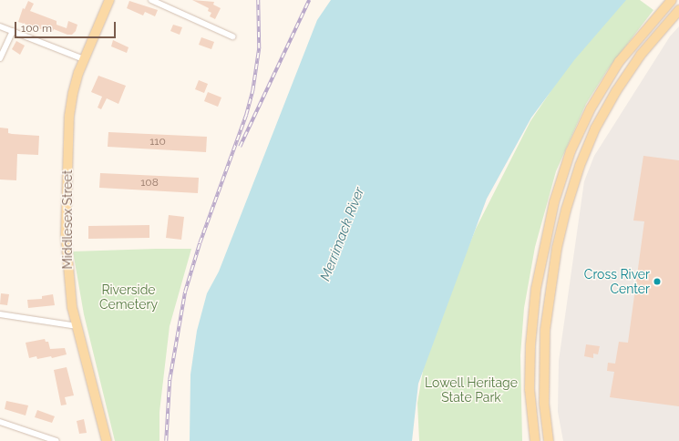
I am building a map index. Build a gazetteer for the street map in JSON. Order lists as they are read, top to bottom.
{
  "streets": {
    "main road": ["Middlesex Street"]
  },
  "water": ["Merrimack River"],
  "parks": ["Riverside Cemetery", "Lowell Heritage State Park"],
  "places": ["Cross River Center"],
  "house_numbers": ["110", "108"],
  "scale_bar": "100 m"
}
